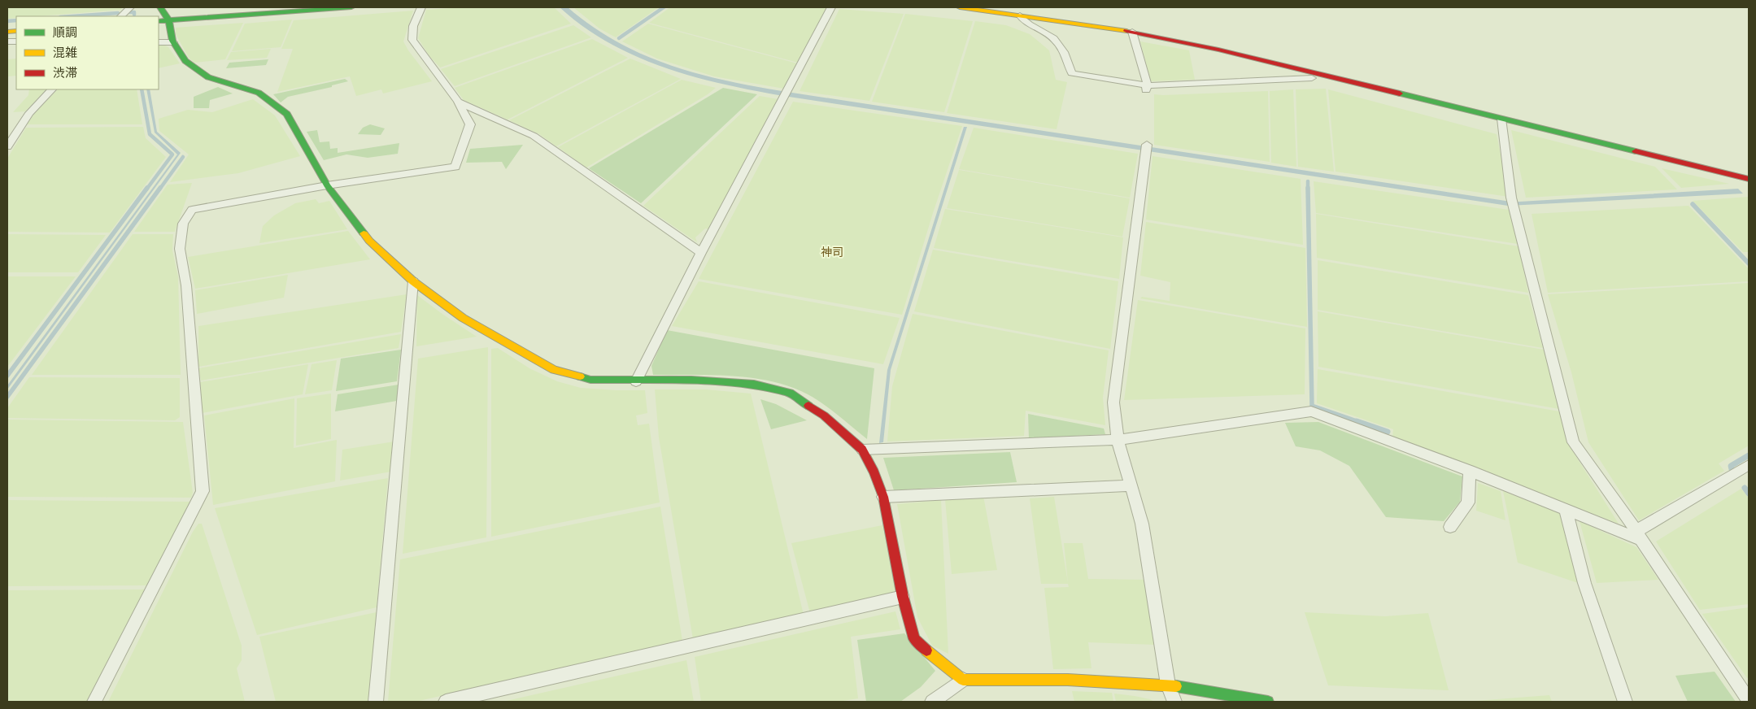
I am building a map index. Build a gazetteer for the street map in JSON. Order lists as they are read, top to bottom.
{
  "districts": ["神司"],
  "legend": ["順調", "混雑", "渋滞"]
}
